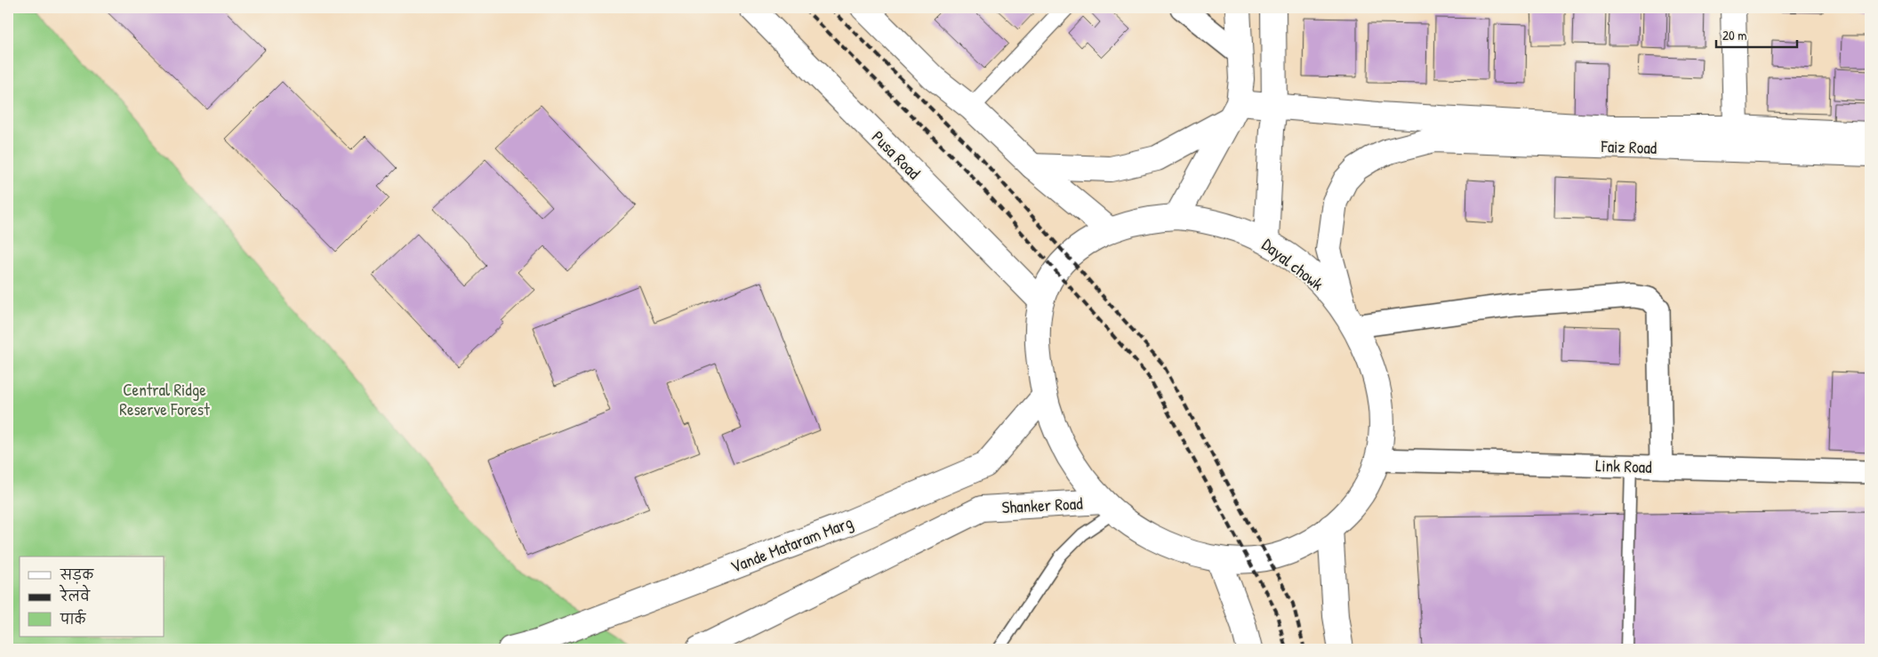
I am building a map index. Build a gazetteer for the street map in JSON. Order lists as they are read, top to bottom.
{
  "streets": {
    "main road": [
      "Faiz Road",
      "Pusa Road",
      "Dayal chowk",
      "Shanker Road",
      "Vande Mataram Marg"
    ],
    "street": ["Link Road"]
  },
  "crossings": [
    ["Faiz Road", "Dayal chowk"],
    ["Pusa Road", "Dayal chowk"],
    ["Dayal chowk", "Link Road"],
    ["Dayal chowk", "Shanker Road"],
    ["Dayal chowk", "Vande Mataram Marg"]
  ],
  "parks": ["Central Ridge Reserve Forest"],
  "legend": ["सड़क", "रेलवे", "पार्क"],
  "scale_bar": "20 m"
}
